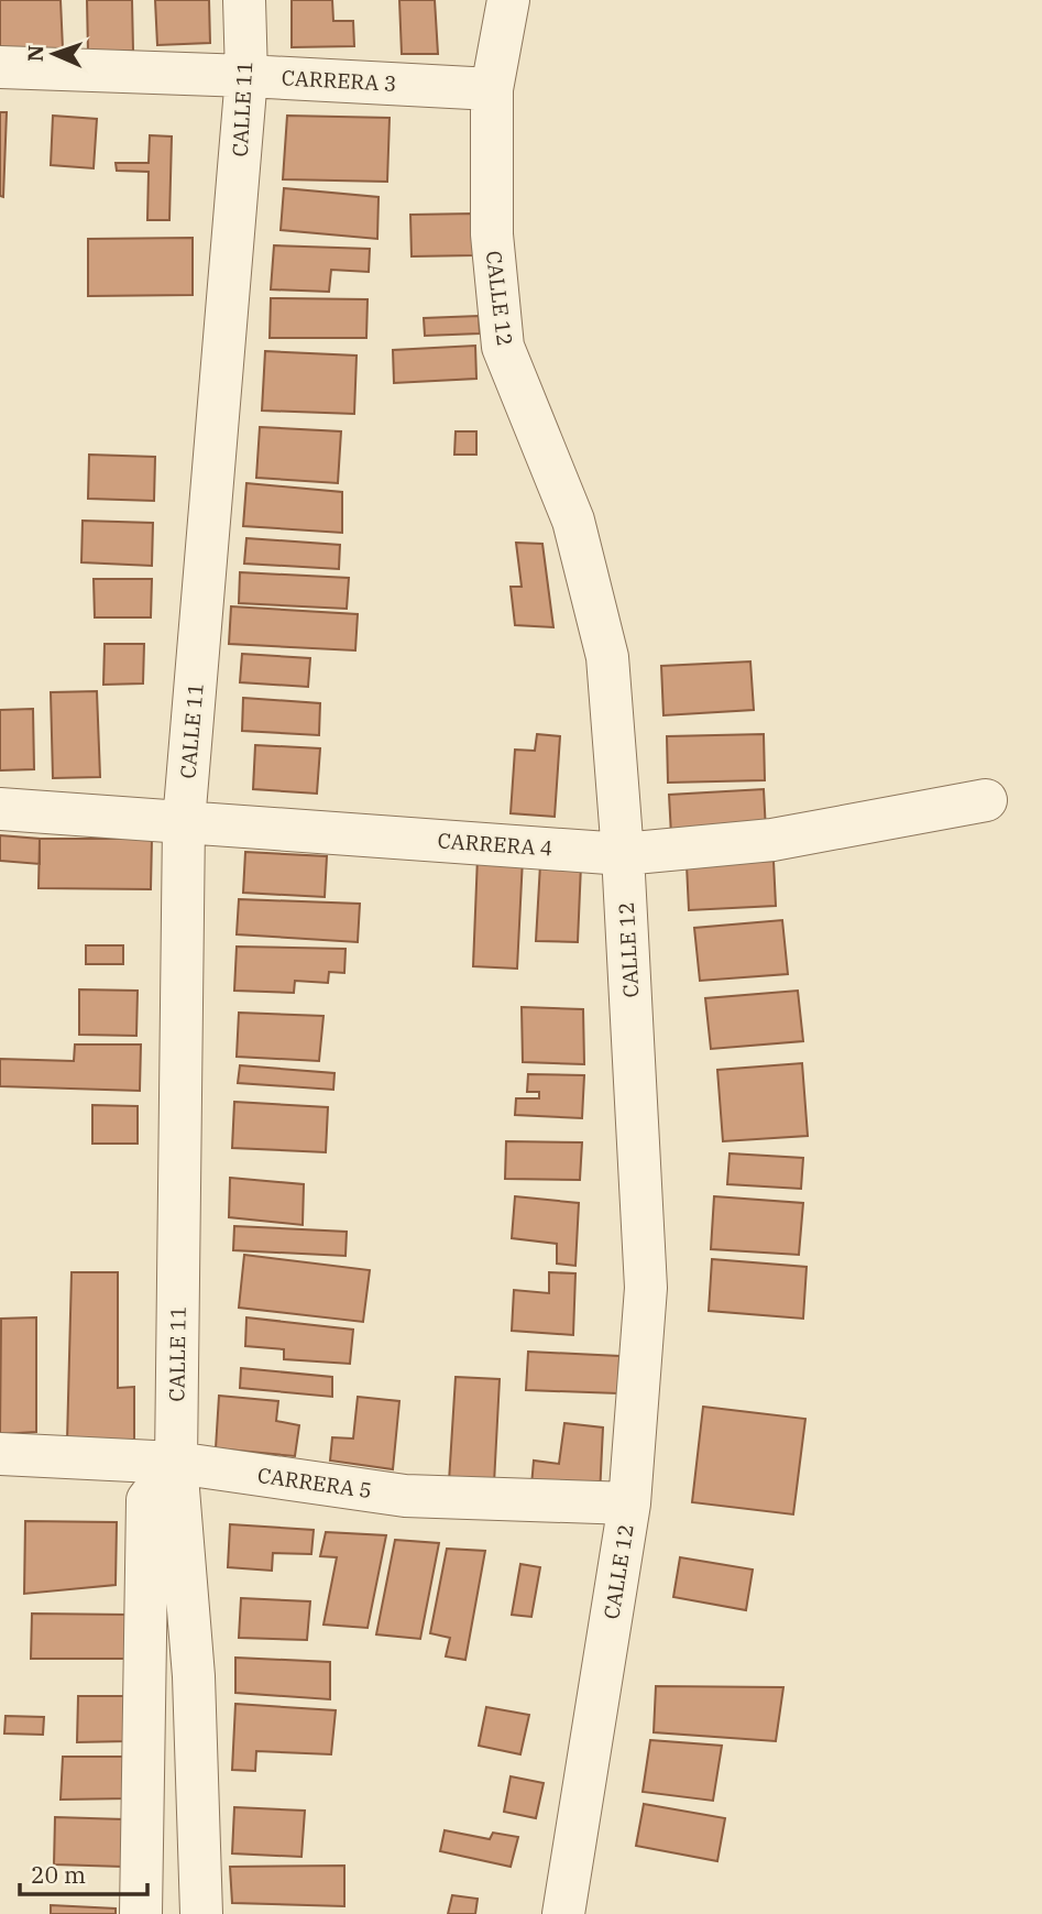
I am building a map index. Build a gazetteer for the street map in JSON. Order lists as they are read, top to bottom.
{
  "streets": {
    "street": [
      "CARRERA 3",
      "CALLE 11",
      "CALLE 12",
      "CARRERA 4",
      "CARRERA 5"
    ]
  },
  "crossings": [
    ["CARRERA 3", "CALLE 11"],
    ["CARRERA 3", "CALLE 12"],
    ["CALLE 11", "CARRERA 4"],
    ["CALLE 11", "CARRERA 5"],
    ["CALLE 12", "CARRERA 4"],
    ["CALLE 12", "CARRERA 5"]
  ],
  "scale_bar": "20 m",
  "north": "left"
}
